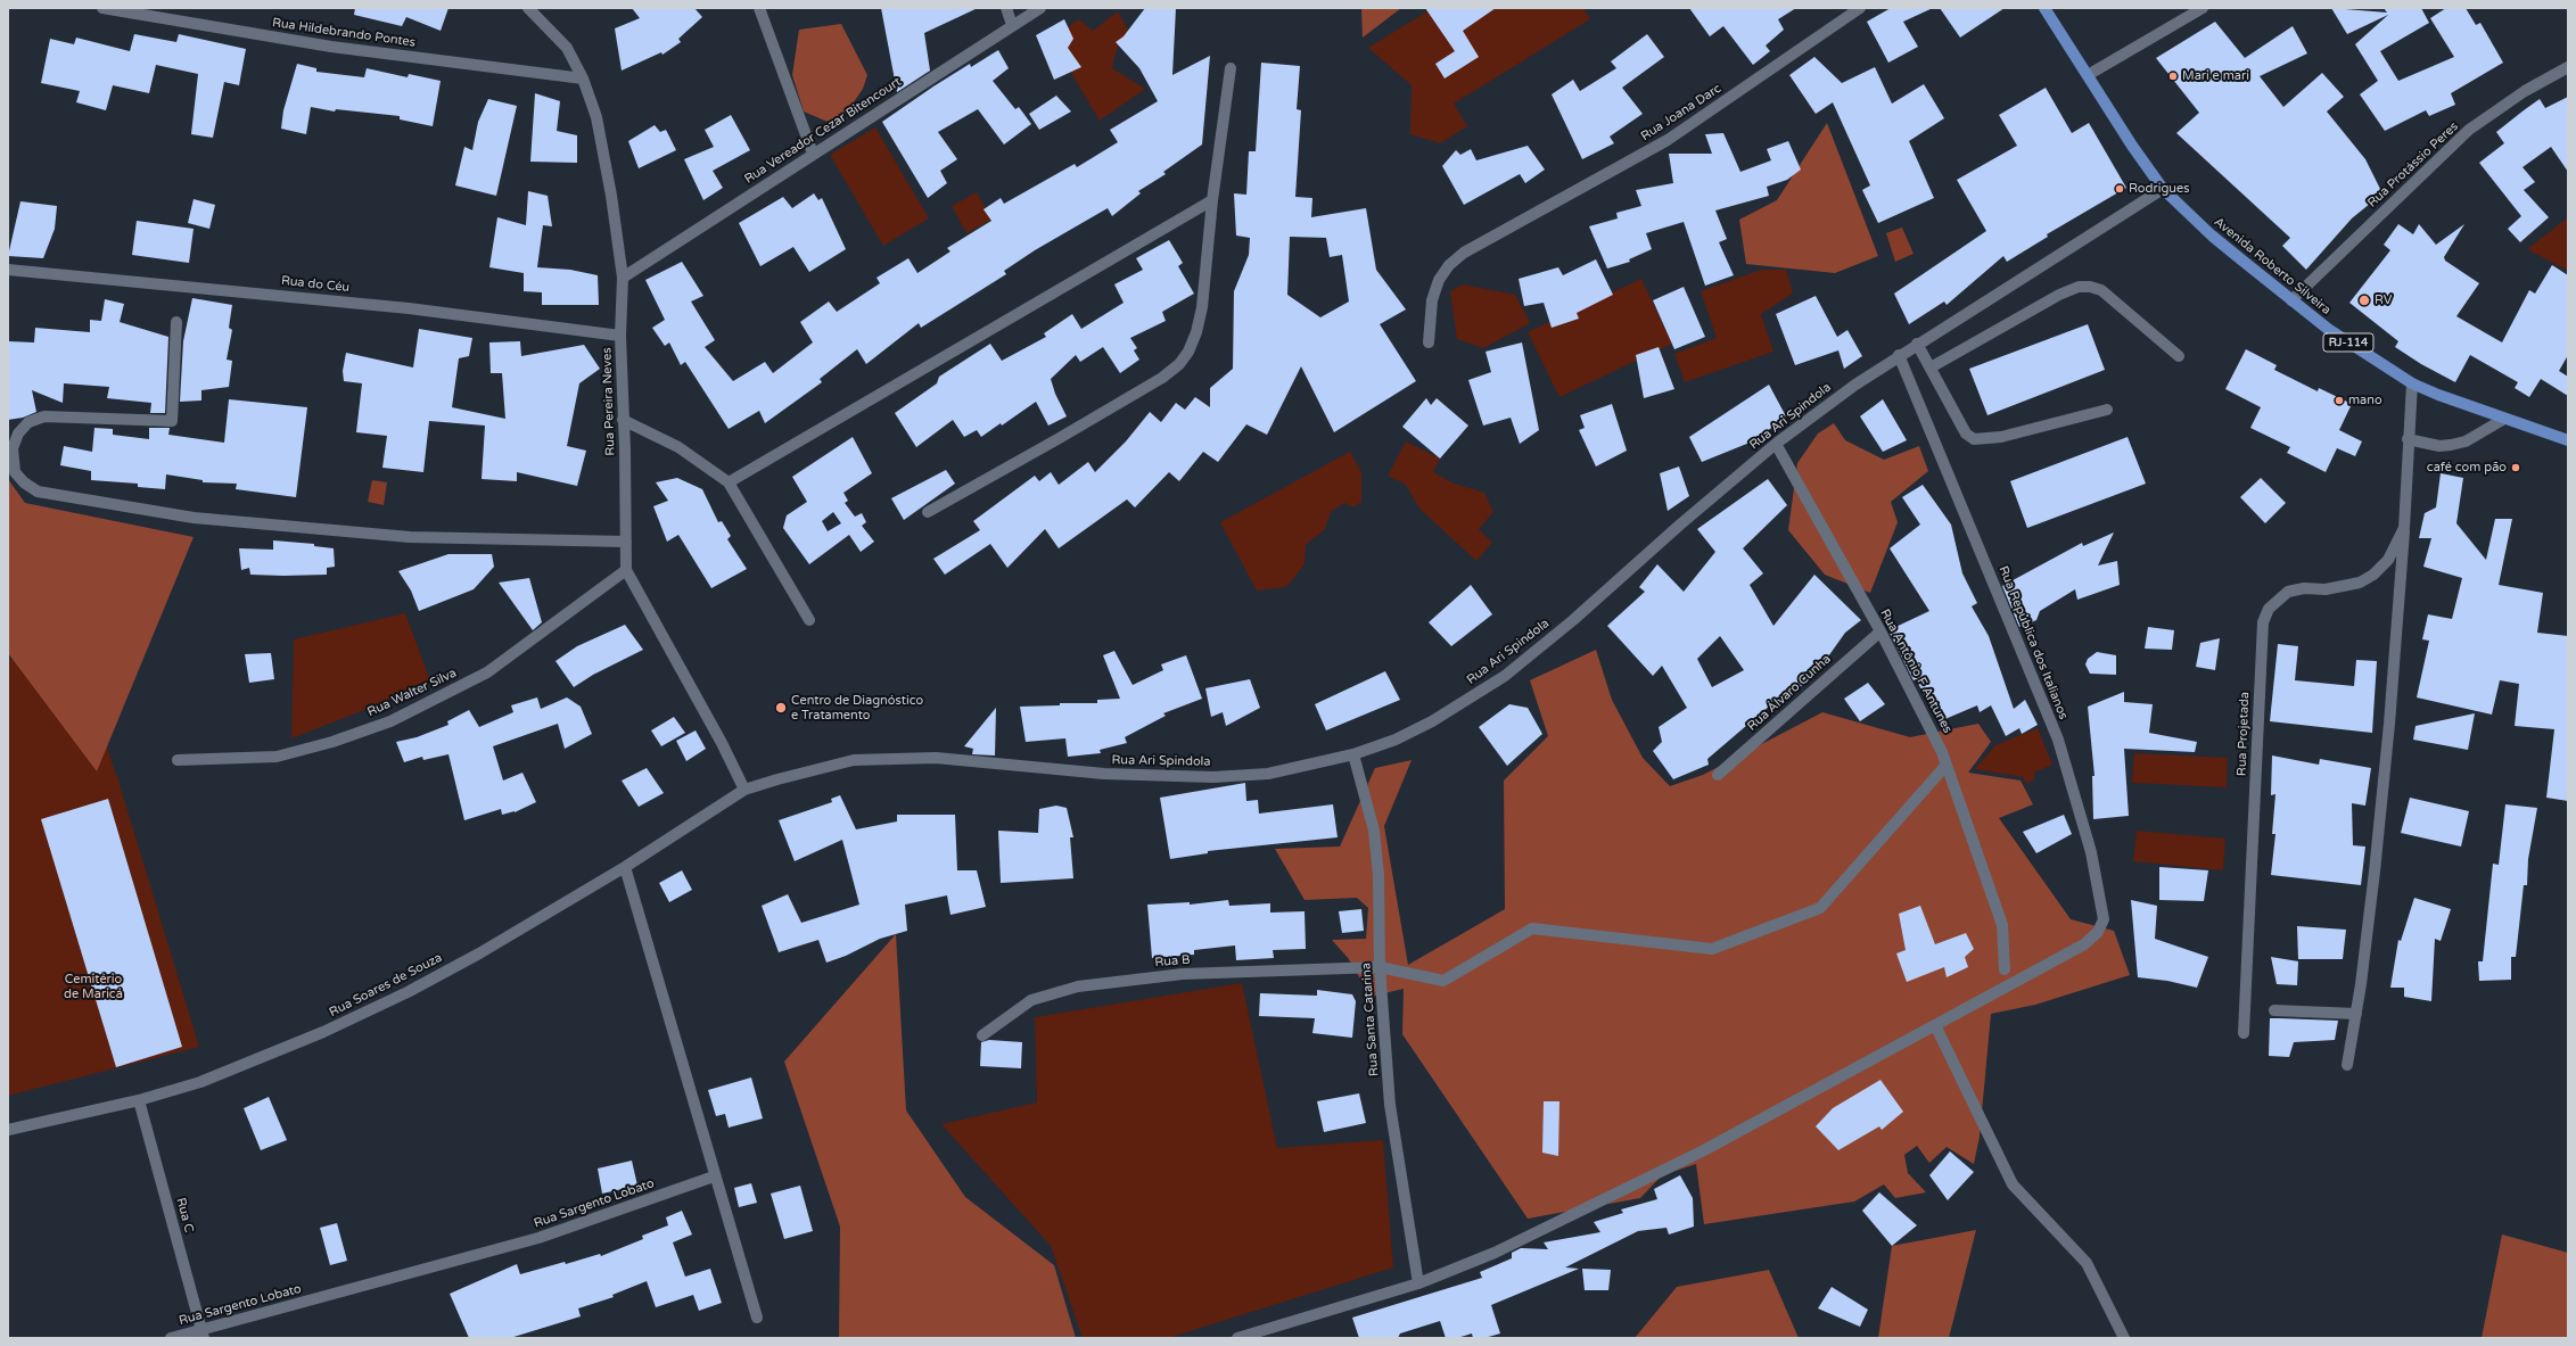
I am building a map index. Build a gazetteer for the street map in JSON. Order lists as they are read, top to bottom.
{
  "streets": {
    "main road": ["Avenida Roberto Silveira", "RJ-114"],
    "street": [
      "Rua Hildebrando Pontes",
      "Rua Joana Darc",
      "Rua Vereador Cezar Bitencourt",
      "Rua Protássio Peres",
      "Rua do Céu",
      "Rua Pereira Neves",
      "Rua Ari Spindola",
      "Rua República dos Italianos",
      "Rua Antônio F Antunes",
      "Rua Walter Silva",
      "Rua Álvaro Cunha",
      "Rua Projetada",
      "Rua B",
      "Rua Soares de Souza",
      "Rua Santa Catarina",
      "Rua Sargento Lobato",
      "Rua C"
    ]
  },
  "crossings": [
    ["Rua Hildebrando Pontes", "Rua Pereira Neves"],
    ["Rua Vereador Cezar Bitencourt", "Rua Pereira Neves"],
    ["Rua Protássio Peres", "Avenida Roberto Silveira"],
    ["Avenida Roberto Silveira", "Rua Ari Spindola"],
    ["Avenida Roberto Silveira", "Rua Projetada"],
    ["Rua do Céu", "Rua Pereira Neves"],
    ["Rua Pereira Neves", "Rua Ari Spindola"],
    ["Rua Pereira Neves", "Rua Walter Silva"],
    ["Rua Pereira Neves", "Rua Soares de Souza"],
    ["Rua Ari Spindola", "Rua República dos Italianos"],
    ["Rua Ari Spindola", "Rua Antônio F Antunes"],
    ["Rua Ari Spindola", "Rua Soares de Souza"],
    ["Rua Ari Spindola", "Rua Santa Catarina"],
    ["Rua República dos Italianos", "Rua Santa Catarina"],
    ["Rua Antônio F Antunes", "Rua Álvaro Cunha"],
    ["Rua Antônio F Antunes", "Rua B"],
    ["Rua B", "Rua Santa Catarina"],
    ["Rua Soares de Souza", "Rua C"],
    ["Rua Sargento Lobato", "Rua C"]
  ],
  "parks": ["Cemitério de Maricá"],
  "places": [
    "Mari e mari",
    "Rodrigues",
    "RV",
    "mano",
    "café com pão",
    "Centro de Diagnóstico e Tratamento"
  ]
}
